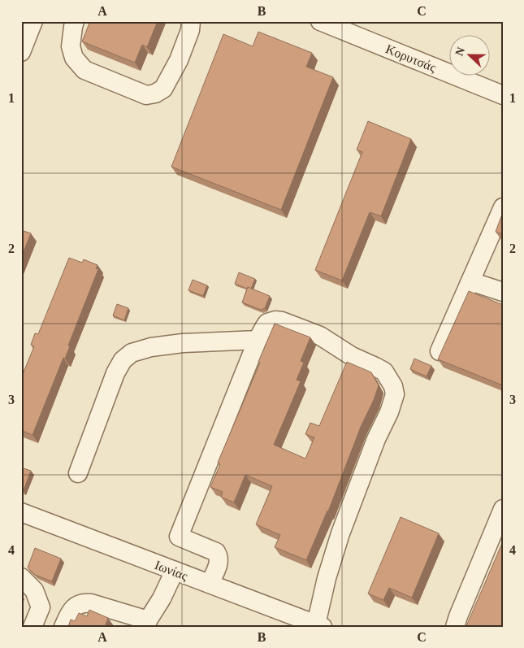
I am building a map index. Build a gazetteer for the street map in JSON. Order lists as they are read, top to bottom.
{
  "streets": {
    "street": ["Κορυτσάς", "Ιωνίας"]
  },
  "north": "left",
  "grid": {
    "columns": ["A", "B", "C"],
    "rows": [
      "1",
      "2",
      "3",
      "4"
    ]
  }
}
